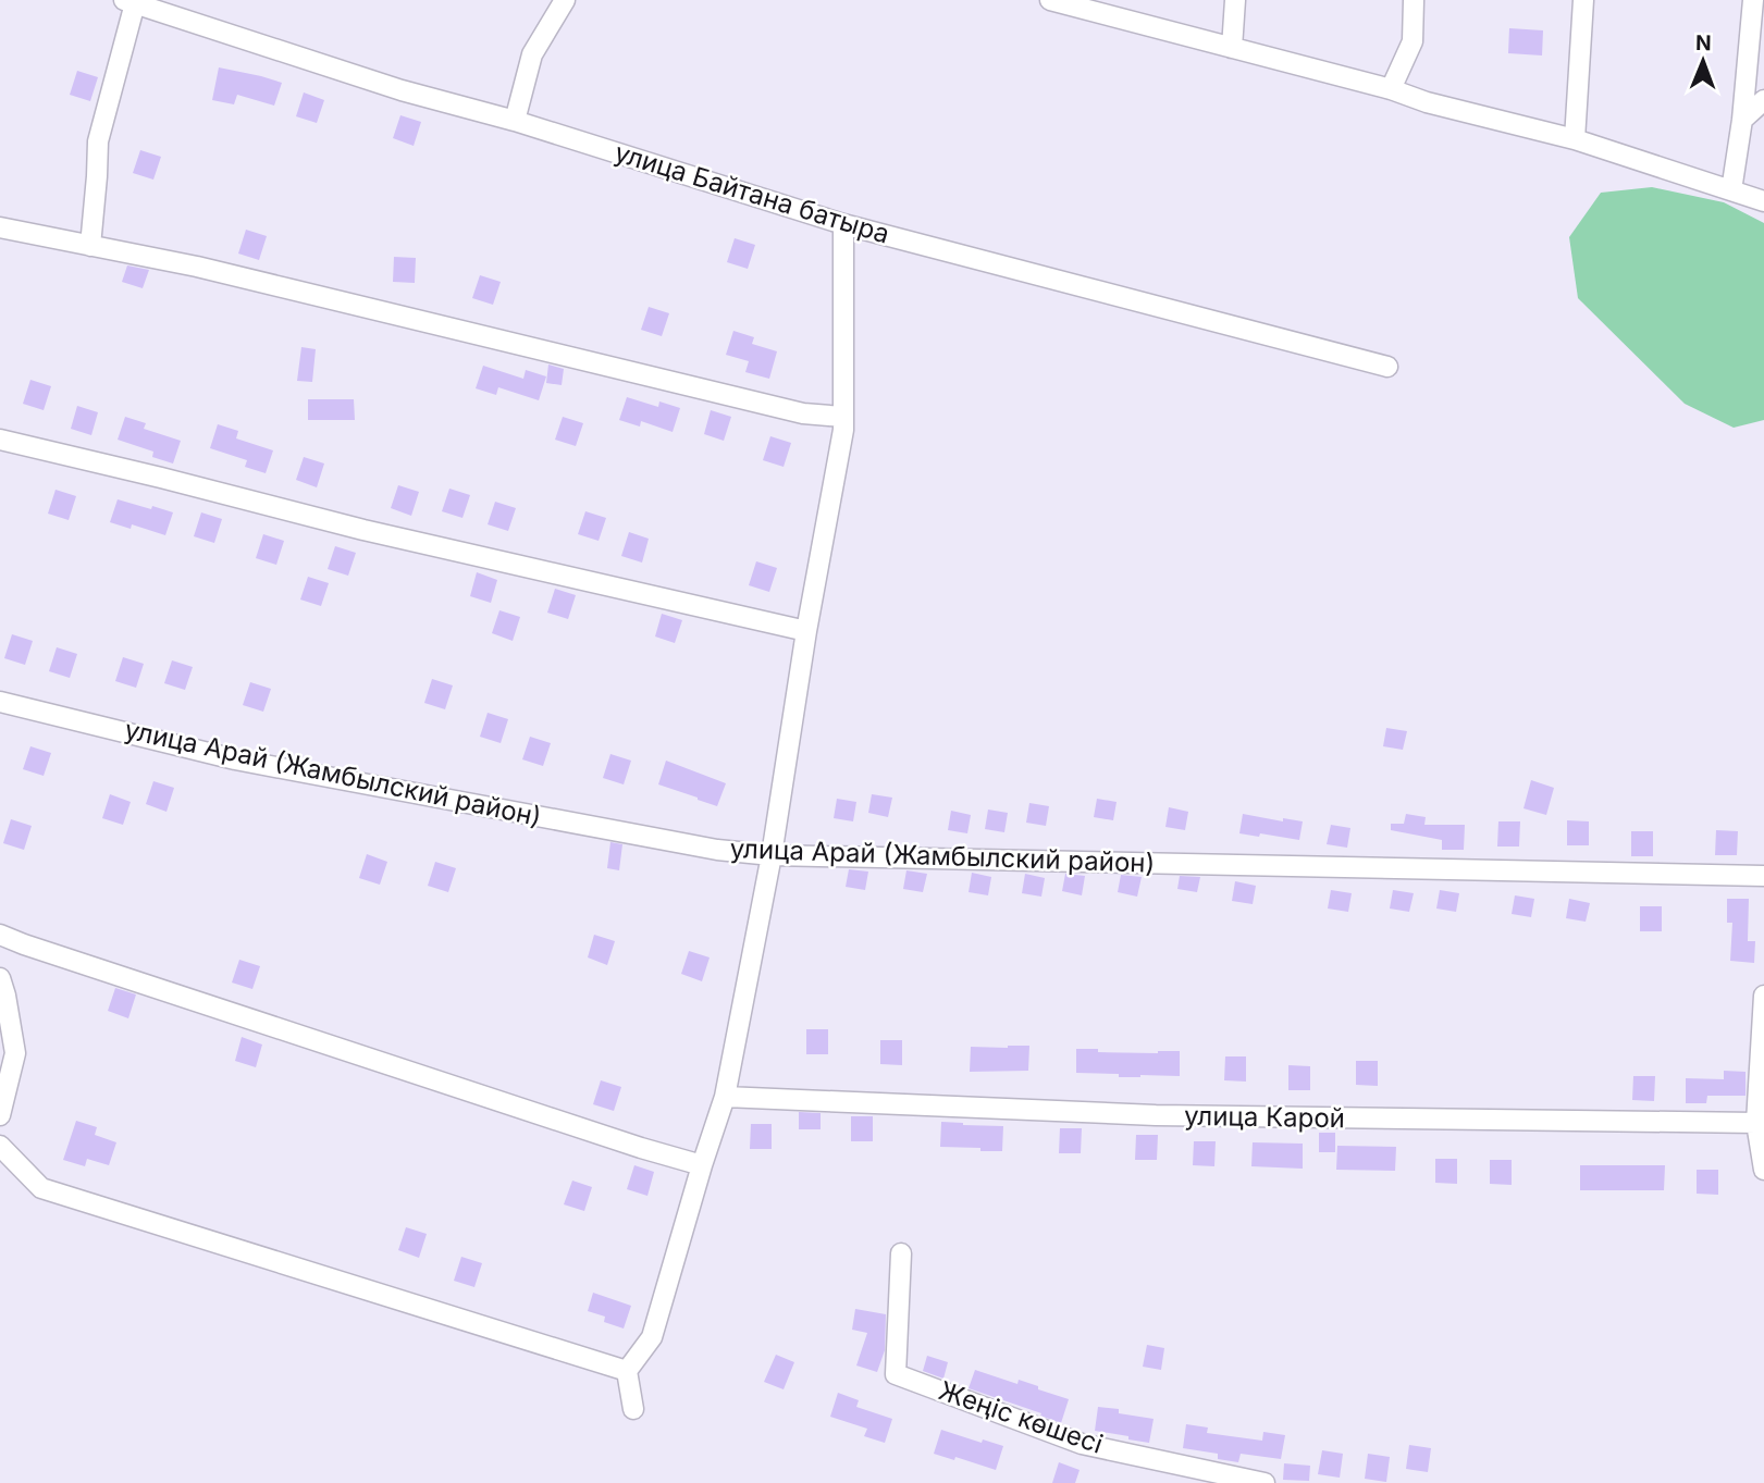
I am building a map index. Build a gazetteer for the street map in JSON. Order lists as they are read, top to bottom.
{
  "streets": {
    "street": [
      "улица Байтана батыра",
      "улица Арай (Жамбылский район)",
      "улица Карой",
      "Жеңіс көшесі"
    ]
  },
  "north": "top"
}
